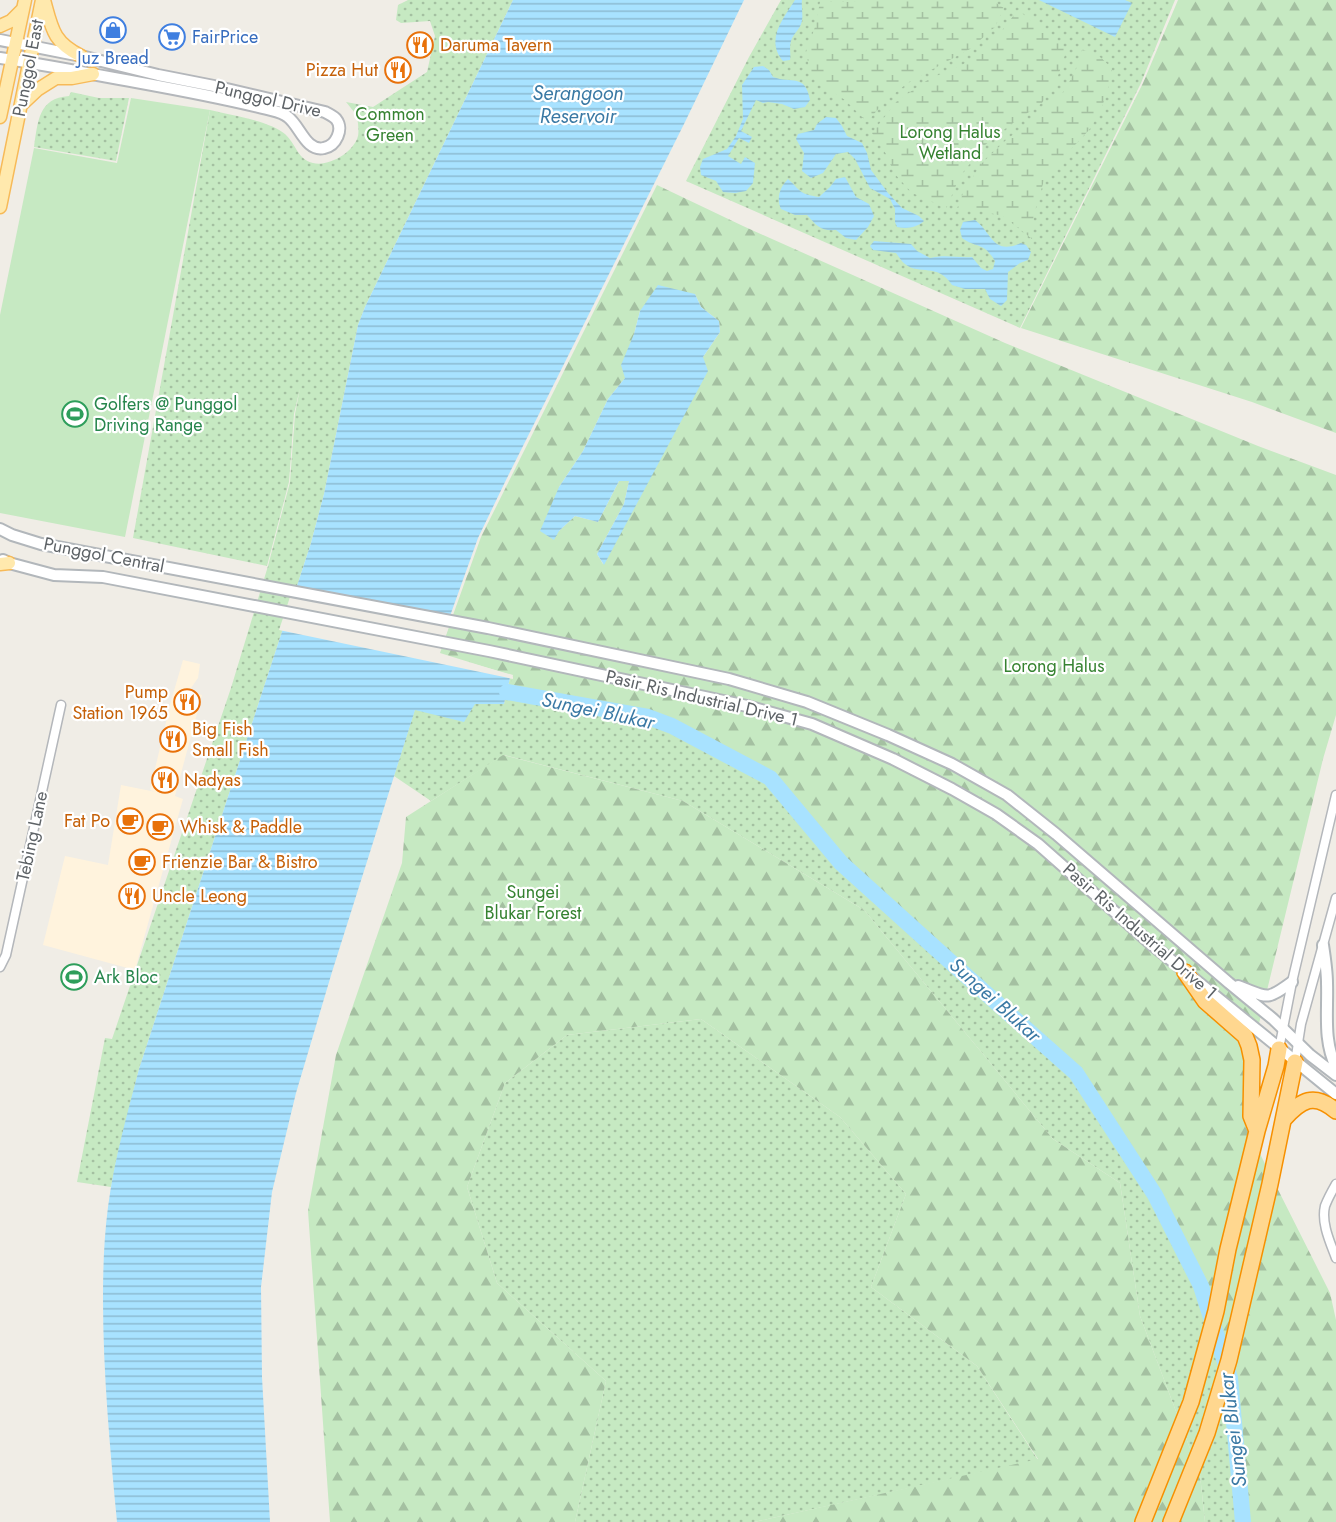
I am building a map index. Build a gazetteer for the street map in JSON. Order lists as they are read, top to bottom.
{
  "streets": {
    "main road": [
      "Punggol East",
      "Punggol Drive",
      "Punggol Central",
      "Pasir Ris Industrial Drive 1"
    ],
    "street": ["Tebing Lane"]
  },
  "crossings": [
    ["Punggol East", "Punggol Drive"],
    ["Punggol Central", "Pasir Ris Industrial Drive 1"]
  ],
  "water": ["Serangoon Reservoir", "Sungei Blukar"],
  "parks": [
    "Common Green",
    "Lorong Halus Wetland",
    "Lorong Halus",
    "Sungei Blukar Forest"
  ],
  "places": {
    "shop": ["Juz Bread"],
    "supermarket": ["FairPrice"],
    "restaurant": [
      "Daruma Tavern",
      "Pizza Hut",
      "Pump Station 1965",
      "Big Fish Small Fish",
      "Nadyas",
      "Uncle Leong"
    ],
    "sports": ["Golfers @ Punggol Driving Range", "Ark Bloc"],
    "cafe": ["Fat Po", "Whisk & Paddle", "Frienzie Bar & Bistro"]
  }
}
